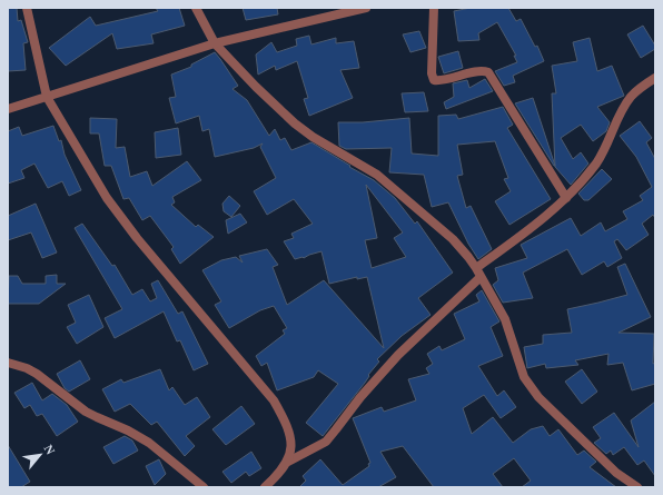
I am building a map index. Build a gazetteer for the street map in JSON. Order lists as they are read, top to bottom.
{
  "north": "top right"
}
